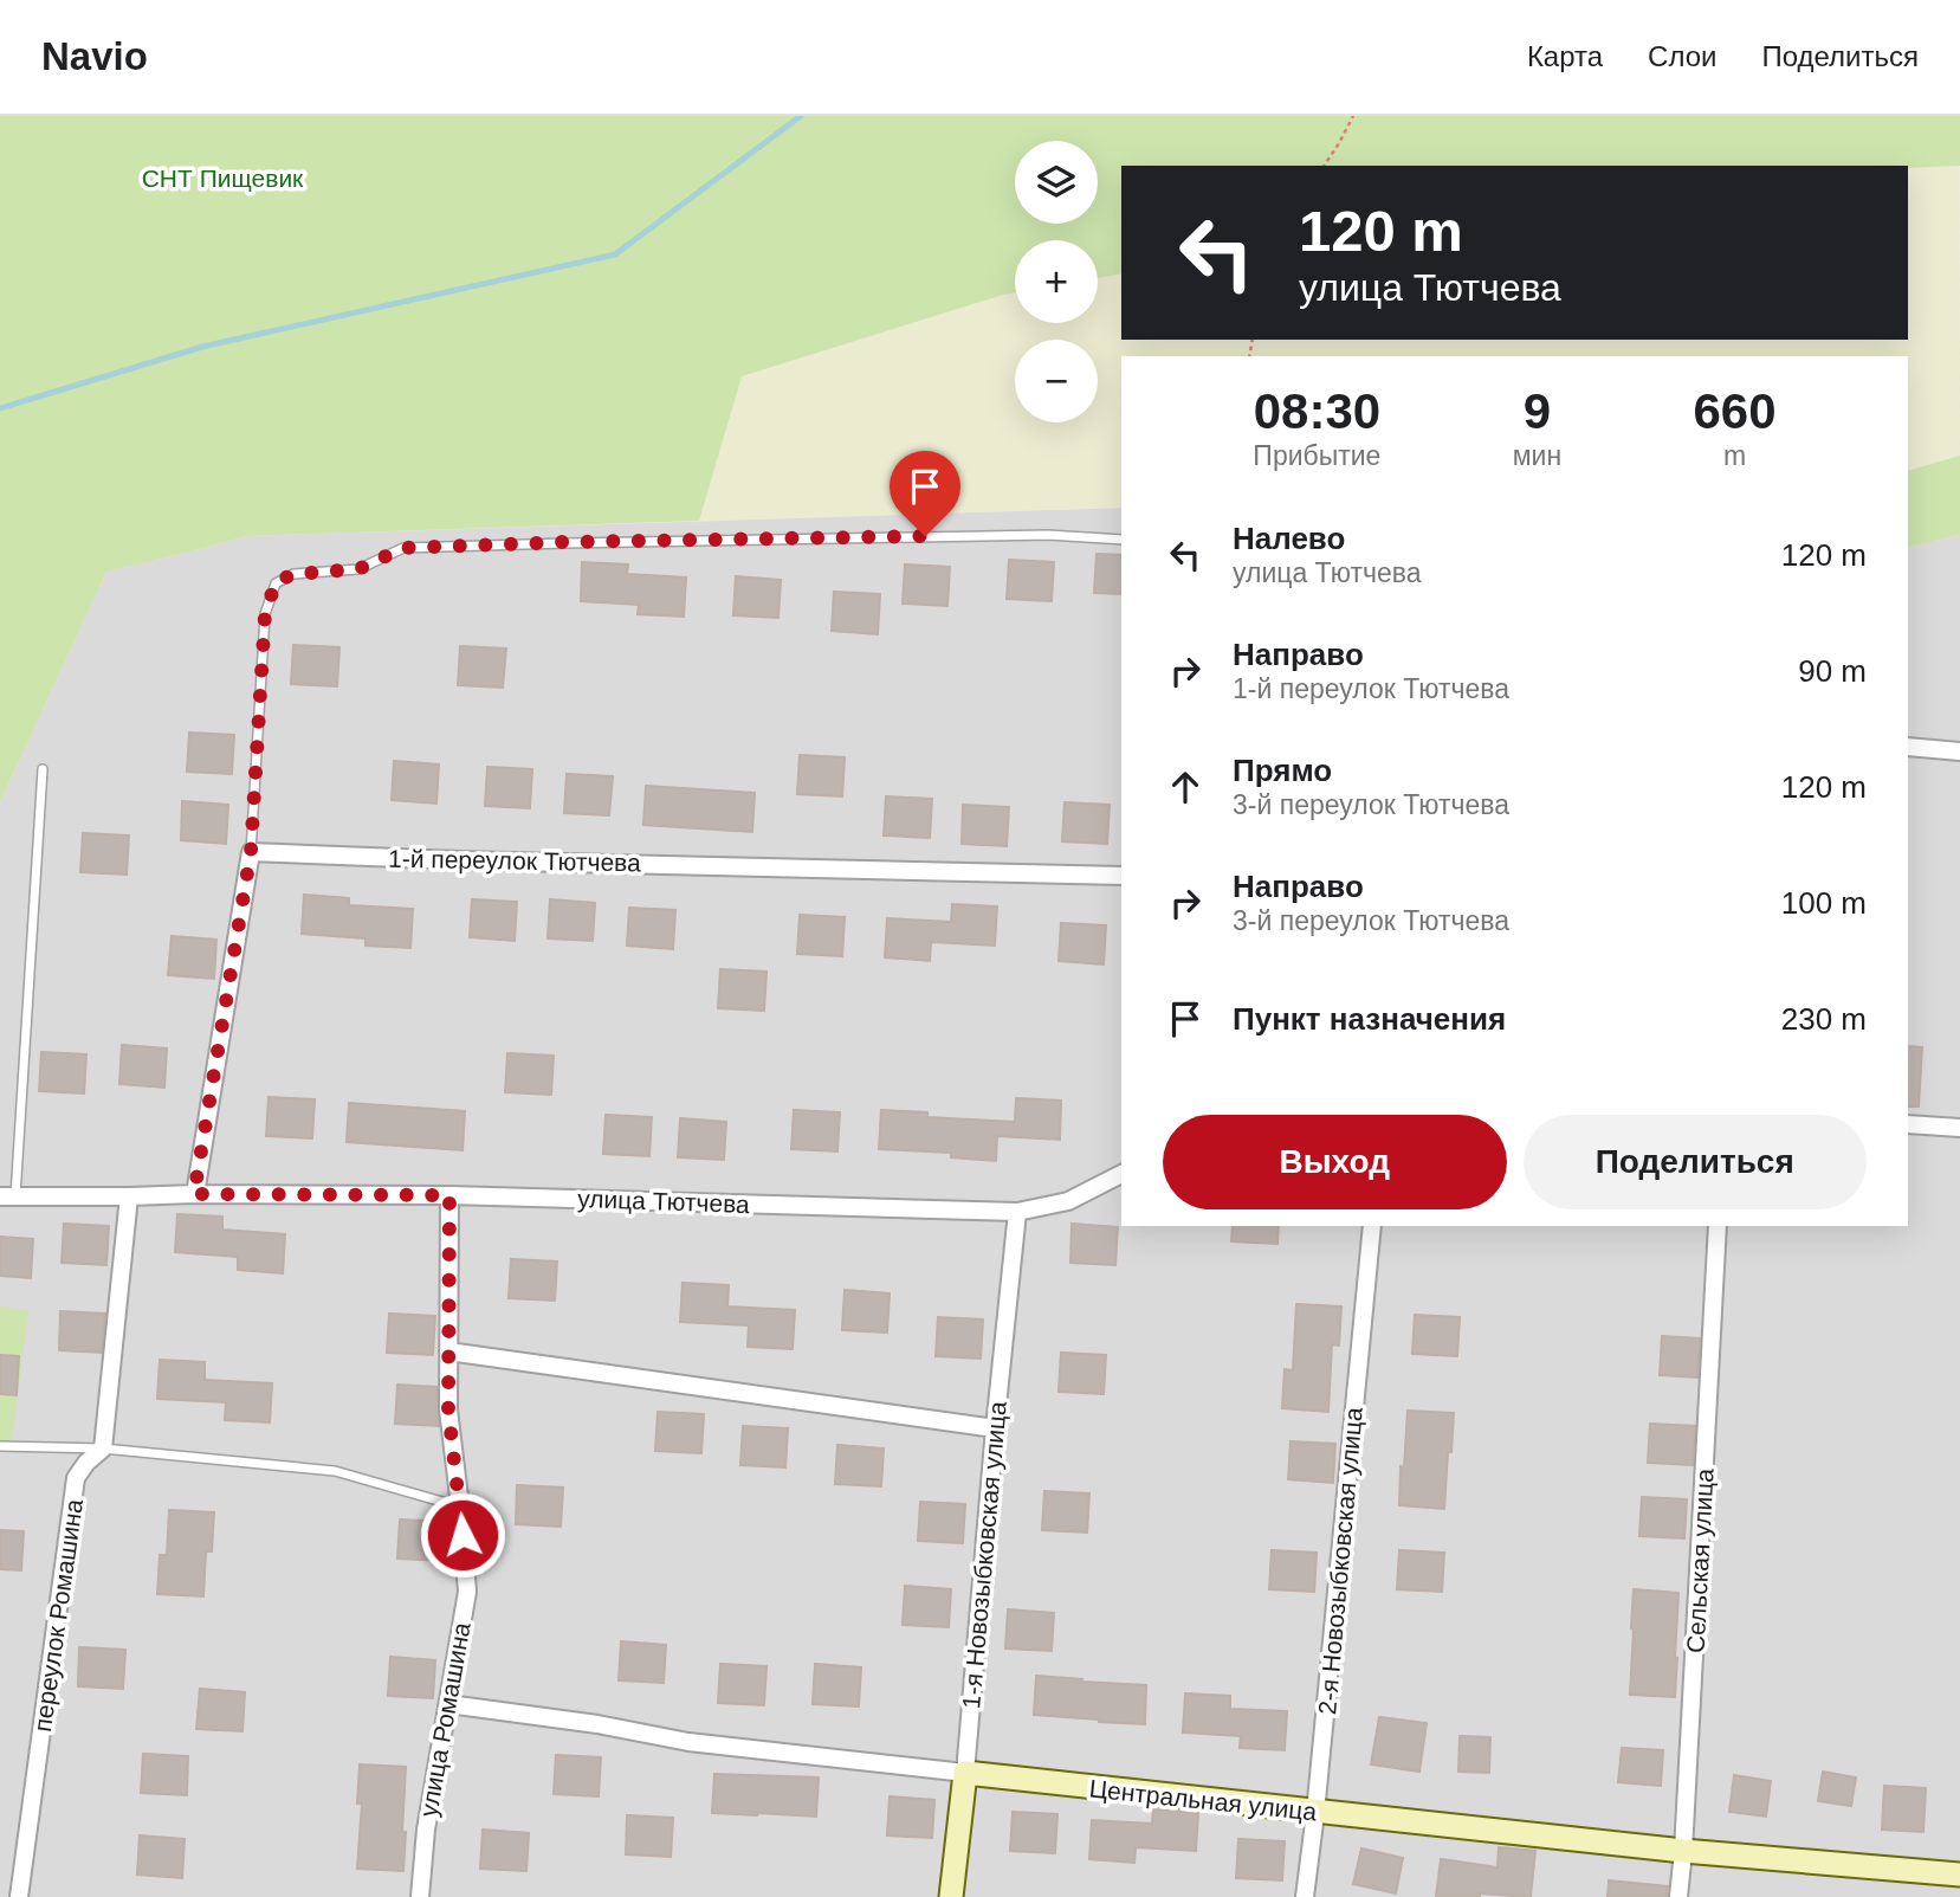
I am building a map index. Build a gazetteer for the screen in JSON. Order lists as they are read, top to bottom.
{
  "streets": {
    "street": [
      "1-й переулок Тютчева",
      "улица Тютчева",
      "1-я Новозыбковская улица",
      "2-я Новозыбковская улица",
      "Сельская улица",
      "переулок Ромашина",
      "улица Ромашина",
      "Центральная улица"
    ]
  },
  "crossings": [
    ["улица Тютчева", "1-я Новозыбковская улица"],
    ["улица Тютчева", "улица Ромашина"],
    ["1-я Новозыбковская улица", "Центральная улица"],
    ["2-я Новозыбковская улица", "Центральная улица"],
    ["Сельская улица", "Центральная улица"],
    ["улица Ромашина", "Центральная улица"]
  ],
  "parks": ["СНТ Пищевик"],
  "page": {
    "header": "Navio",
    "nav": ["Карта", "Слои", "Поделиться"],
    "map_buttons": ["+", "−"],
    "turn": ["120 m", "улица Тютчева"],
    "eta": [
      "08:30",
      "Прибытие",
      "9",
      "мин",
      "660",
      "m"
    ],
    "list": [
      {
        "name": "Налево",
        "note": "улица Тютчева",
        "value": "120 m"
      },
      {
        "name": "Направо",
        "note": "1-й переулок Тютчева",
        "value": "90 m"
      },
      {
        "name": "Прямо",
        "note": "3-й переулок Тютчева",
        "value": "120 m"
      },
      {
        "name": "Направо",
        "note": "3-й переулок Тютчева",
        "value": "100 m"
      },
      {
        "name": "Пункт назначения",
        "value": "230 m"
      }
    ],
    "buttons": ["Выход", "Поделиться"]
  }
}
